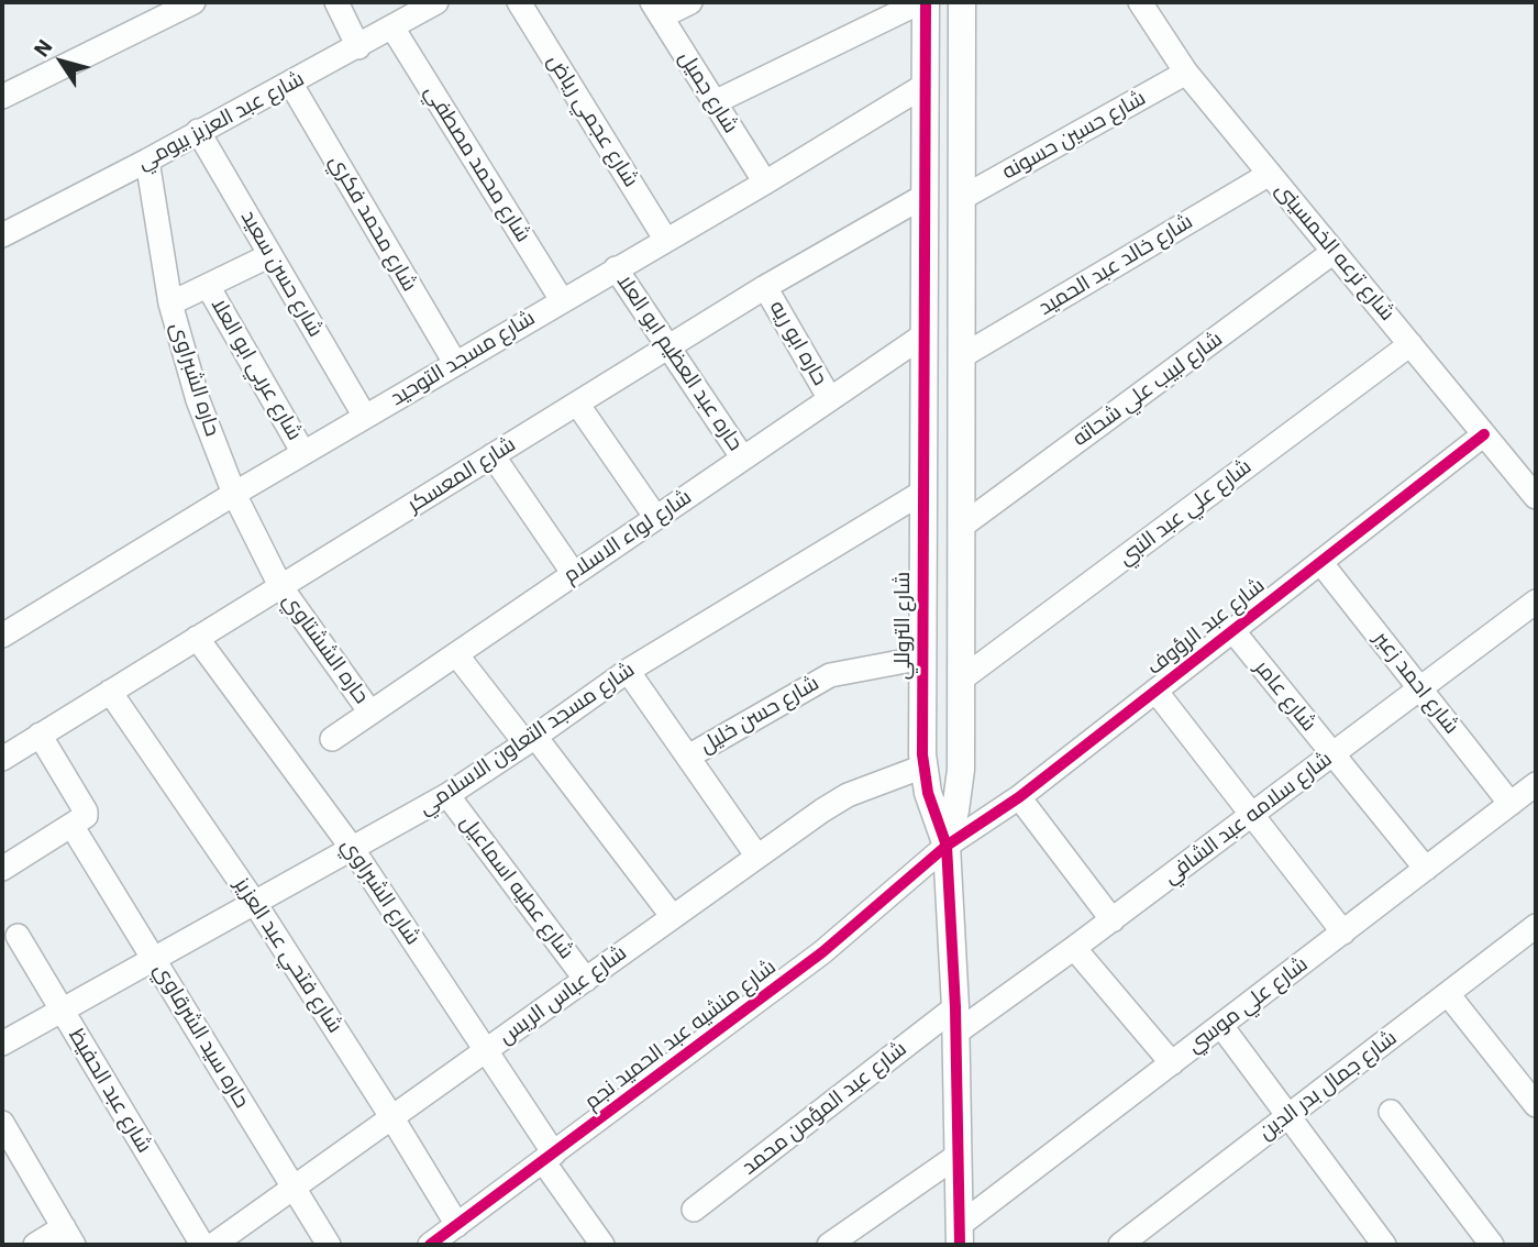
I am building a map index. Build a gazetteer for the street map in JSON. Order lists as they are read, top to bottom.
{
  "streets": {
    "street": [
      "شارع جميل",
      "شارع عبد العزيز بيومي",
      "شارع عجمي رياض",
      "شارع حسين حسونه",
      "شارع محمد مصطفي",
      "شارع محمد فكري",
      "شارع ترعه الخمسينى",
      "شارع خالد عبد الحميد",
      "شارع حسن سعيد",
      "حاره ابو ريه",
      "شارع مسجد التوحيد",
      "حاره عبد العظيم ابو العلا",
      "شارع عربي ابو العلا",
      "حاره الشبراوى",
      "شارع لبيب علي شحاته",
      "شارع المعسكر",
      "شارع علي عبد النبي",
      "شارع لواء الاسلام",
      "شارع التروللي",
      "شارع عبد الرؤوف",
      "حاره الششتاوي",
      "شارع احمد زعير",
      "شارع عامر",
      "شارع حسن خليل",
      "شارع مسجد التعاون الاسلامي",
      "شارع سلامه عبد الشافي",
      "شارع عطيه اسماعيل",
      "شارع الشبراوي",
      "شارع فتحي عبد العزيز",
      "شارع عباس الريس",
      "شارع علي موسي",
      "شارع منشيه عبد الحميد نجم",
      "حاره سيد الشرقاوي",
      "شارع جمال بدر الدين",
      "شارع عبد الحفيظ",
      "شارع عبد المؤمن محمد"
    ]
  },
  "crossings": [
    ["شارع جميل", "شارع مسجد التوحيد"],
    ["شارع عبد العزيز بيومي", "شارع محمد مصطفي"],
    ["شارع عبد العزيز بيومي", "شارع محمد فكري"],
    ["شارع عبد العزيز بيومي", "شارع حسن سعيد"],
    ["شارع عبد العزيز بيومي", "حاره الشبراوى"],
    ["شارع عجمي رياض", "شارع مسجد التوحيد"],
    ["شارع حسين حسونه", "شارع ترعه الخمسينى"],
    ["شارع حسين حسونه", "شارع التروللي"],
    ["شارع محمد مصطفي", "شارع مسجد التوحيد"],
    ["شارع محمد فكري", "شارع مسجد التوحيد"],
    ["شارع ترعه الخمسينى", "شارع خالد عبد الحميد"],
    ["شارع ترعه الخمسينى", "شارع لبيب علي شحاته"],
    ["شارع ترعه الخمسينى", "شارع علي عبد النبي"],
    ["شارع ترعه الخمسينى", "شارع عبد الرؤوف"],
    ["شارع خالد عبد الحميد", "شارع التروللي"],
    ["شارع حسن سعيد", "شارع مسجد التوحيد"],
    ["حاره ابو ريه", "شارع المعسكر"],
    ["حاره ابو ريه", "شارع لواء الاسلام"],
    ["شارع مسجد التوحيد", "حاره عبد العظيم ابو العلا"],
    ["شارع مسجد التوحيد", "شارع عربي ابو العلا"],
    ["شارع مسجد التوحيد", "حاره الشبراوى"],
    ["شارع مسجد التوحيد", "شارع التروللي"],
    ["حاره عبد العظيم ابو العلا", "شارع المعسكر"],
    ["حاره عبد العظيم ابو العلا", "شارع لواء الاسلام"],
    ["حاره الشبراوى", "شارع المعسكر"],
    ["حاره الشبراوى", "حاره الششتاوي"],
    ["شارع لبيب علي شحاته", "شارع التروللي"],
    ["شارع المعسكر", "شارع التروللي"],
    ["شارع المعسكر", "حاره الششتاوي"],
    ["شارع المعسكر", "شارع الشبراوي"],
    ["شارع المعسكر", "شارع فتحي عبد العزيز"],
    ["شارع علي عبد النبي", "شارع التروللي"],
    ["شارع لواء الاسلام", "شارع التروللي"],
    ["شارع لواء الاسلام", "حاره الششتاوي"],
    ["شارع التروللي", "شارع عبد الرؤوف"],
    ["شارع التروللي", "شارع حسن خليل"],
    ["شارع التروللي", "شارع مسجد التعاون الاسلامي"],
    ["شارع التروللي", "شارع سلامه عبد الشافي"],
    ["شارع التروللي", "شارع عباس الريس"],
    ["شارع التروللي", "شارع علي موسي"],
    ["شارع التروللي", "شارع منشيه عبد الحميد نجم"],
    ["شارع التروللي", "شارع عبد المؤمن محمد"],
    ["شارع عبد الرؤوف", "شارع احمد زعير"],
    ["شارع عبد الرؤوف", "شارع عامر"],
    ["شارع عبد الرؤوف", "شارع منشيه عبد الحميد نجم"],
    ["شارع احمد زعير", "شارع سلامه عبد الشافي"],
    ["شارع احمد زعير", "شارع علي موسي"],
    ["شارع عامر", "شارع سلامه عبد الشافي"],
    ["شارع عامر", "شارع علي موسي"],
    ["شارع مسجد التعاون الاسلامي", "شارع عطيه اسماعيل"],
    ["شارع مسجد التعاون الاسلامي", "شارع الشبراوي"],
    ["شارع مسجد التعاون الاسلامي", "شارع فتحي عبد العزيز"],
    ["شارع مسجد التعاون الاسلامي", "حاره سيد الشرقاوي"],
    ["شارع مسجد التعاون الاسلامي", "شارع عبد الحفيظ"],
    ["شارع سلامه عبد الشافي", "شارع عبد المؤمن محمد"],
    ["شارع عطيه اسماعيل", "شارع عباس الريس"],
    ["شارع الشبراوي", "شارع عباس الريس"],
    ["شارع الشبراوي", "شارع منشيه عبد الحميد نجم"],
    ["شارع فتحي عبد العزيز", "شارع عباس الريس"],
    ["شارع فتحي عبد العزيز", "شارع منشيه عبد الحميد نجم"],
    ["شارع عباس الريس", "حاره سيد الشرقاوي"]
  ],
  "north": "top left"
}
